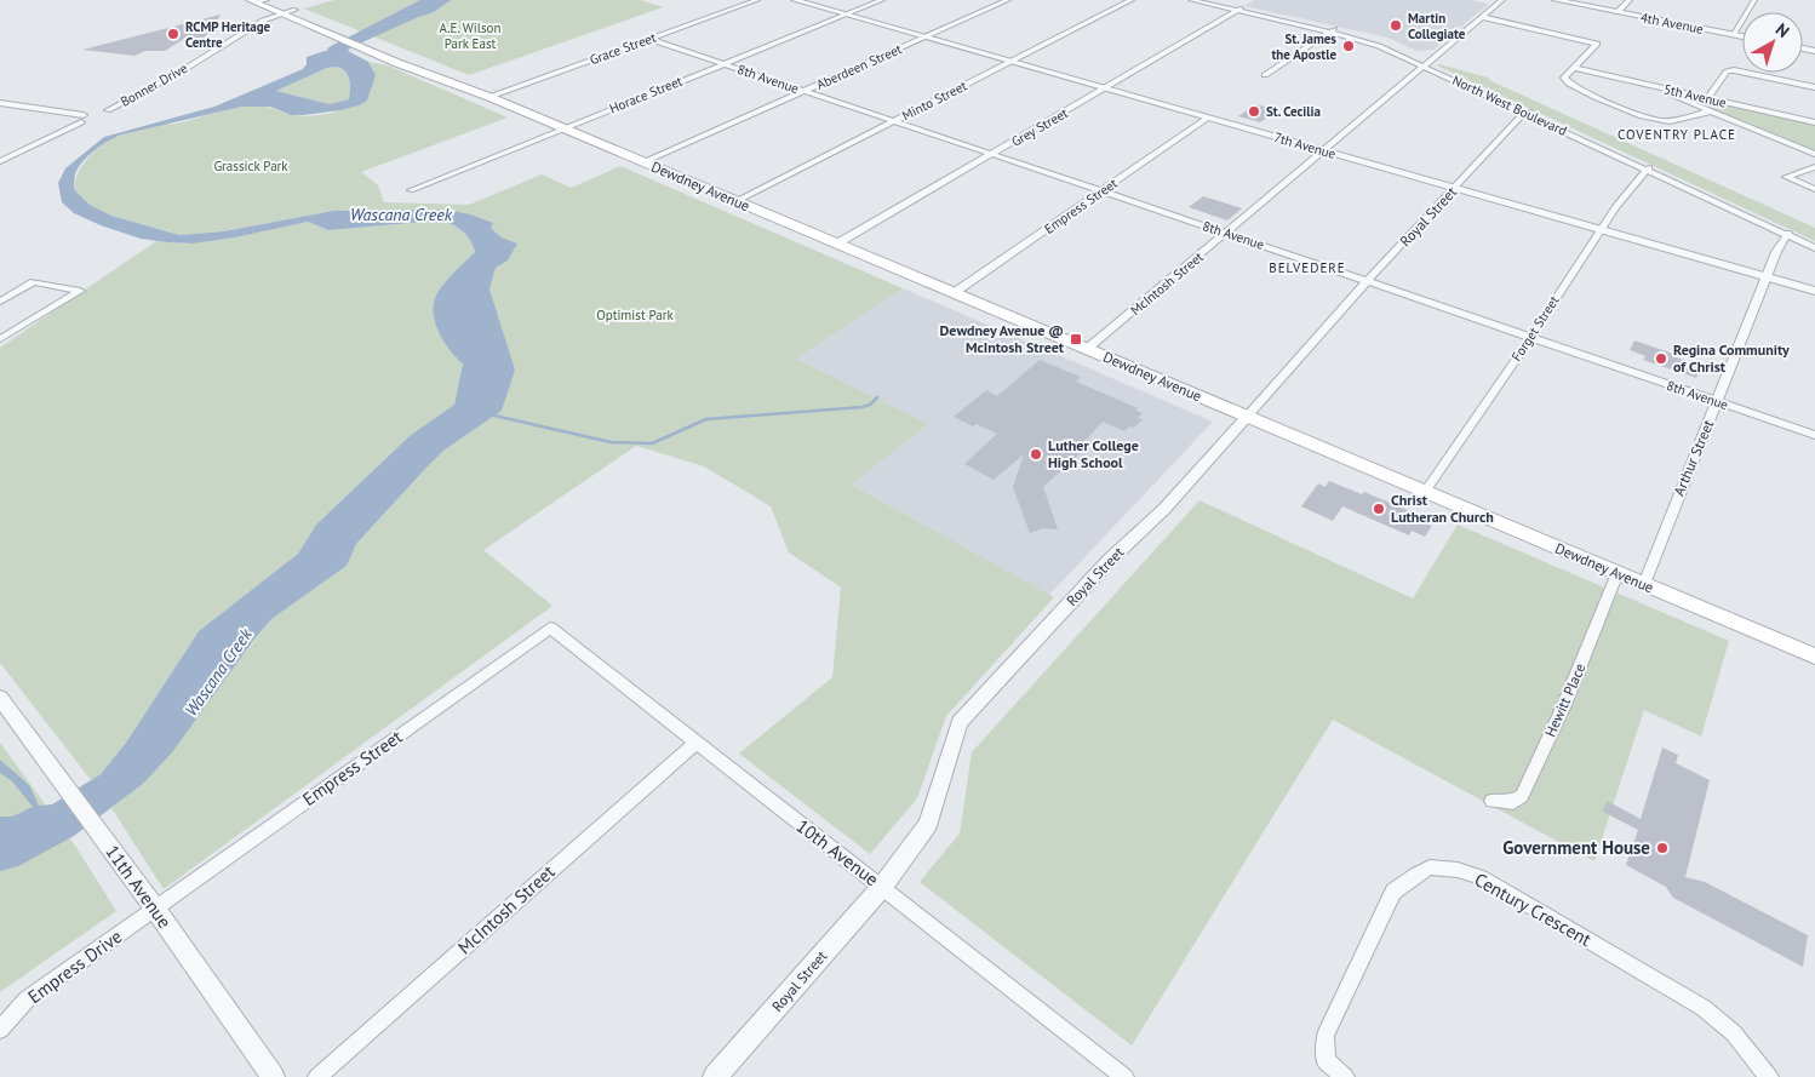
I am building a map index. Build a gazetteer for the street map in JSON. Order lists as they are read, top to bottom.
{
  "streets": {
    "main road": ["Dewdney Avenue"],
    "street": [
      "4th Avenue",
      "Grace Street",
      "Aberdeen Street",
      "8th Avenue",
      "Bonner Drive",
      "Horace Street",
      "5th Avenue",
      "Minto Street",
      "North West Boulevard",
      "Grey Street",
      "7th Avenue",
      "Empress Street",
      "Royal Street",
      "McIntosh Street",
      "Forget Street",
      "Arthur Street",
      "Hewitt Place",
      "10th Avenue",
      "11th Avenue",
      "Century Crescent",
      "Empress Drive"
    ]
  },
  "crossings": [
    ["Grace Street", "8th Avenue"],
    ["Grace Street", "Dewdney Avenue"],
    ["Aberdeen Street", "8th Avenue"],
    ["Aberdeen Street", "7th Avenue"],
    ["Aberdeen Street", "Dewdney Avenue"],
    ["8th Avenue", "Horace Street"],
    ["8th Avenue", "Minto Street"],
    ["8th Avenue", "Grey Street"],
    ["8th Avenue", "Empress Street"],
    ["8th Avenue", "Royal Street"],
    ["8th Avenue", "McIntosh Street"],
    ["8th Avenue", "Forget Street"],
    ["8th Avenue", "Arthur Street"],
    ["Bonner Drive", "Dewdney Avenue"],
    ["Horace Street", "7th Avenue"],
    ["Horace Street", "Dewdney Avenue"],
    ["Minto Street", "7th Avenue"],
    ["Minto Street", "Dewdney Avenue"],
    ["North West Boulevard", "Grey Street"],
    ["North West Boulevard", "Royal Street"],
    ["North West Boulevard", "McIntosh Street"],
    ["North West Boulevard", "Forget Street"],
    ["North West Boulevard", "Arthur Street"],
    ["Grey Street", "7th Avenue"],
    ["Grey Street", "Dewdney Avenue"],
    ["7th Avenue", "Empress Street"],
    ["7th Avenue", "Royal Street"],
    ["7th Avenue", "McIntosh Street"],
    ["7th Avenue", "Forget Street"],
    ["7th Avenue", "Arthur Street"],
    ["Dewdney Avenue", "Empress Street"],
    ["Dewdney Avenue", "Royal Street"],
    ["Dewdney Avenue", "McIntosh Street"],
    ["Dewdney Avenue", "Forget Street"],
    ["Dewdney Avenue", "Arthur Street"],
    ["Dewdney Avenue", "Hewitt Place"],
    ["Empress Street", "10th Avenue"],
    ["Empress Street", "11th Avenue"],
    ["Empress Street", "Empress Drive"],
    ["Royal Street", "10th Avenue"],
    ["McIntosh Street", "10th Avenue"],
    ["11th Avenue", "Empress Drive"]
  ],
  "districts": ["COVENTRY PLACE", "BELVEDERE"],
  "water": ["Wascana Creek"],
  "parks": ["A.E. Wilson Park East", "Grassick Park", "Optimist Park"],
  "places": {
    "other": [
      "Martin Collegiate",
      "RCMP Heritage Centre",
      "St. James the Apostle",
      "St. Cecilia",
      "Regina Community of Christ",
      "Luther College High School",
      "Christ Lutheran Church",
      "Government House"
    ],
    "transit": ["Dewdney Avenue @ McIntosh Street"]
  },
  "north": "top right"
}
